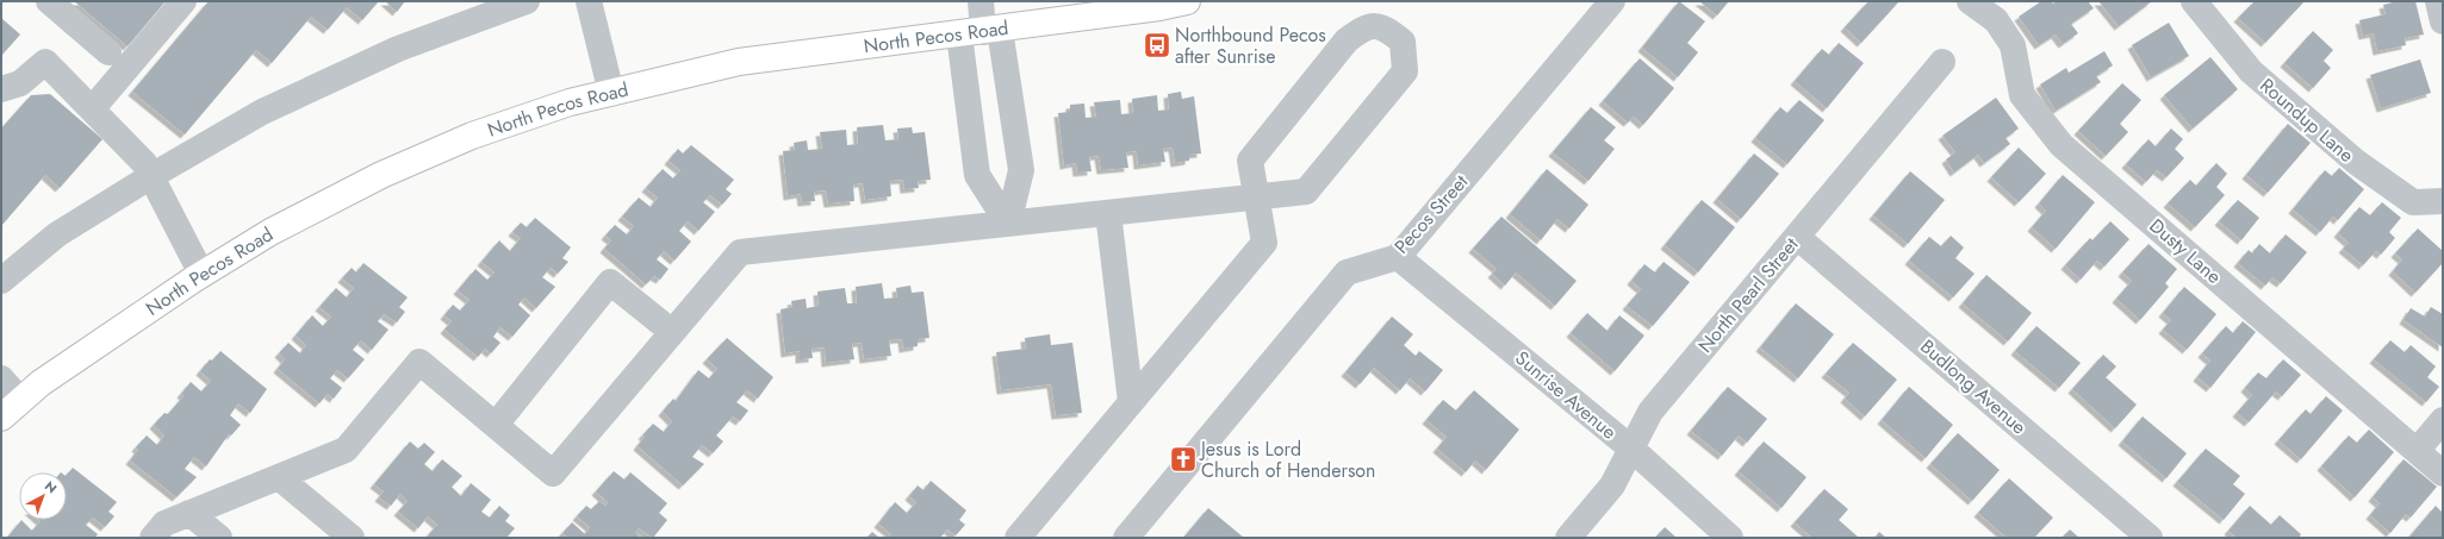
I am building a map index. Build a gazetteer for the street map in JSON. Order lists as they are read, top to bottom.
{
  "streets": {
    "main road": ["North Pecos Road"],
    "street": [
      "Roundup Lane",
      "Pecos Street",
      "Dusty Lane",
      "North Pearl Street",
      "Budlong Avenue",
      "Sunrise Avenue"
    ]
  },
  "crossings": [
    ["Pecos Street", "Sunrise Avenue"],
    ["North Pearl Street", "Budlong Avenue"],
    ["North Pearl Street", "Sunrise Avenue"]
  ],
  "places": {
    "bus stop": ["Northbound Pecos after Sunrise"],
    "church": ["Jesus is Lord Church of Henderson"]
  },
  "north": "top right"
}
